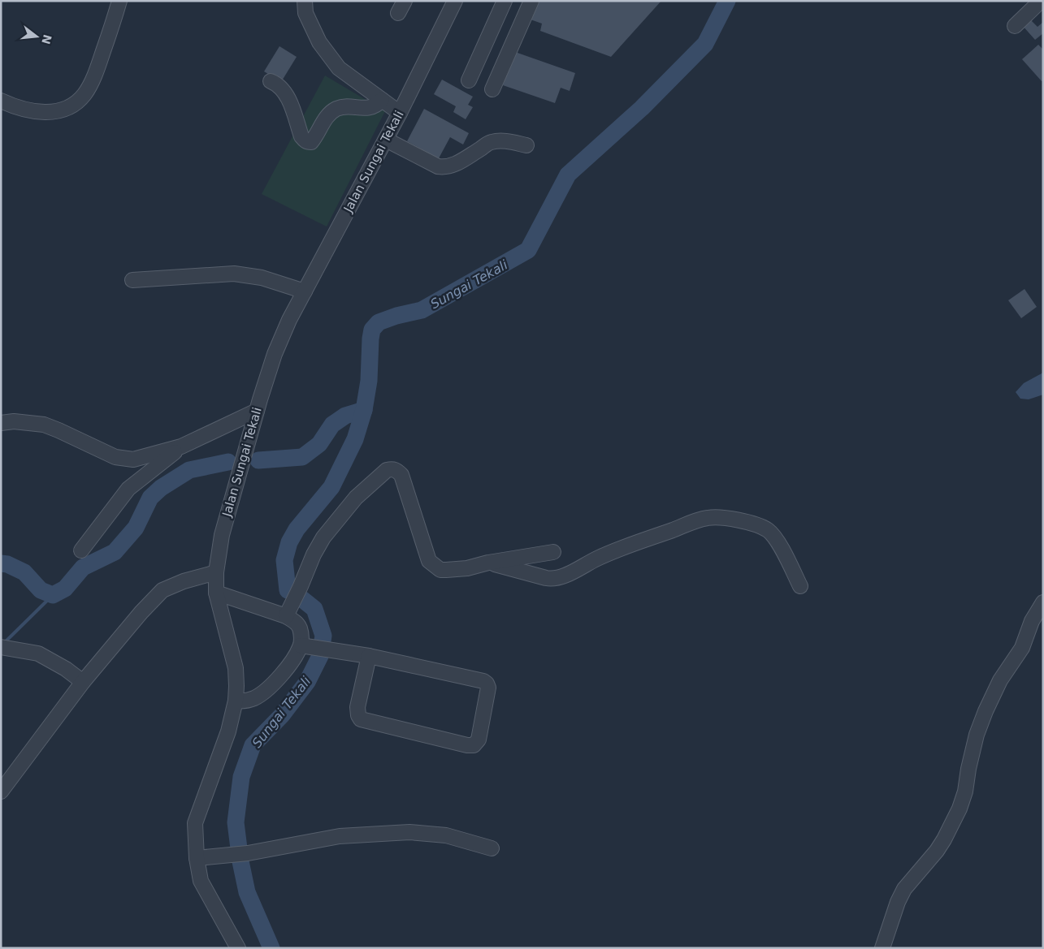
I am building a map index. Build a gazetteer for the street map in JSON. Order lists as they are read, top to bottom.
{
  "streets": {
    "street": ["Jalan Sungai Tekali"]
  },
  "water": ["Sungai Tekali"],
  "north": "right"
}
